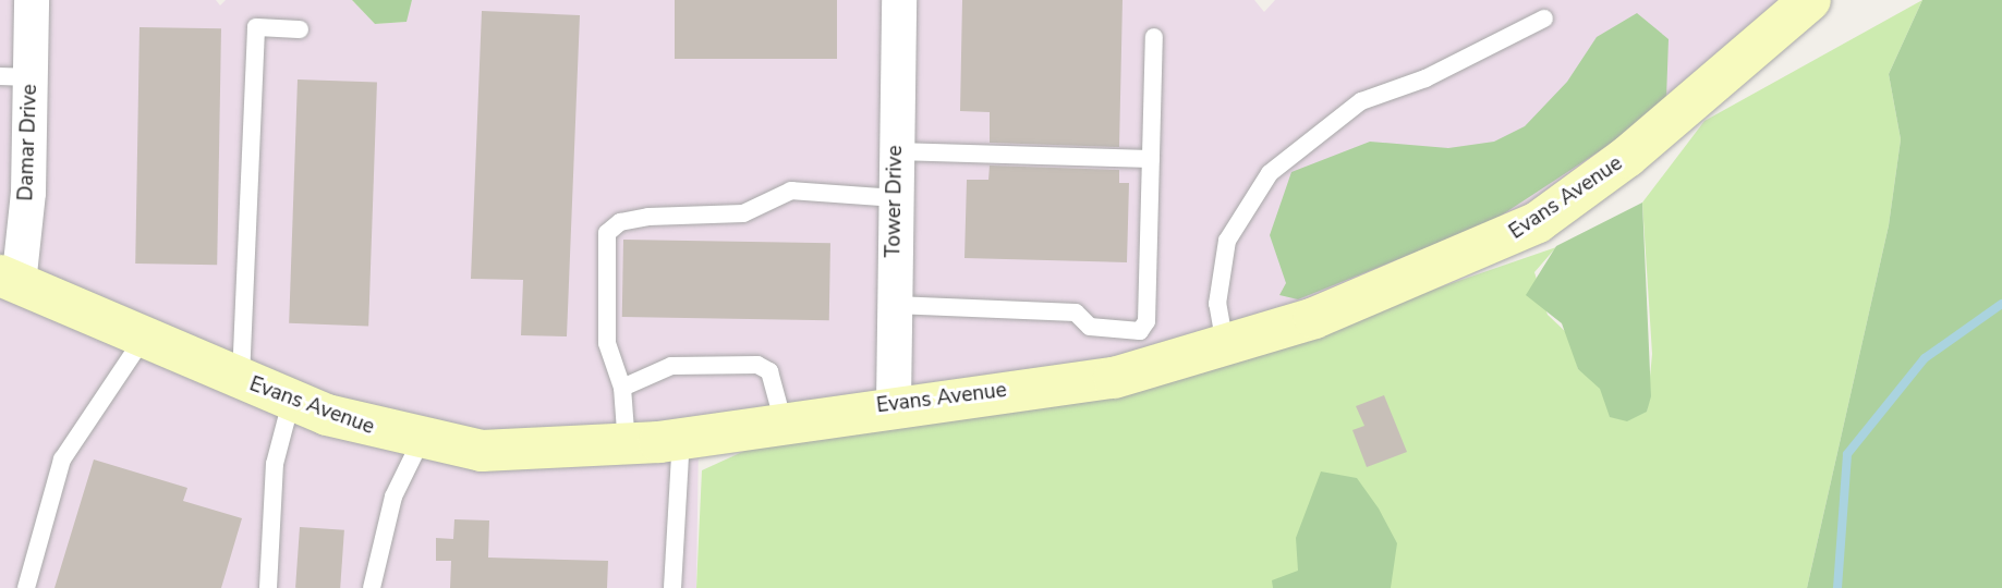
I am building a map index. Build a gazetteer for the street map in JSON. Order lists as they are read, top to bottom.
{
  "streets": {
    "street": ["Damar Drive", "Evans Avenue", "Tower Drive"]
  },
  "crossings": [
    ["Damar Drive", "Evans Avenue"],
    ["Evans Avenue", "Tower Drive"]
  ]
}
